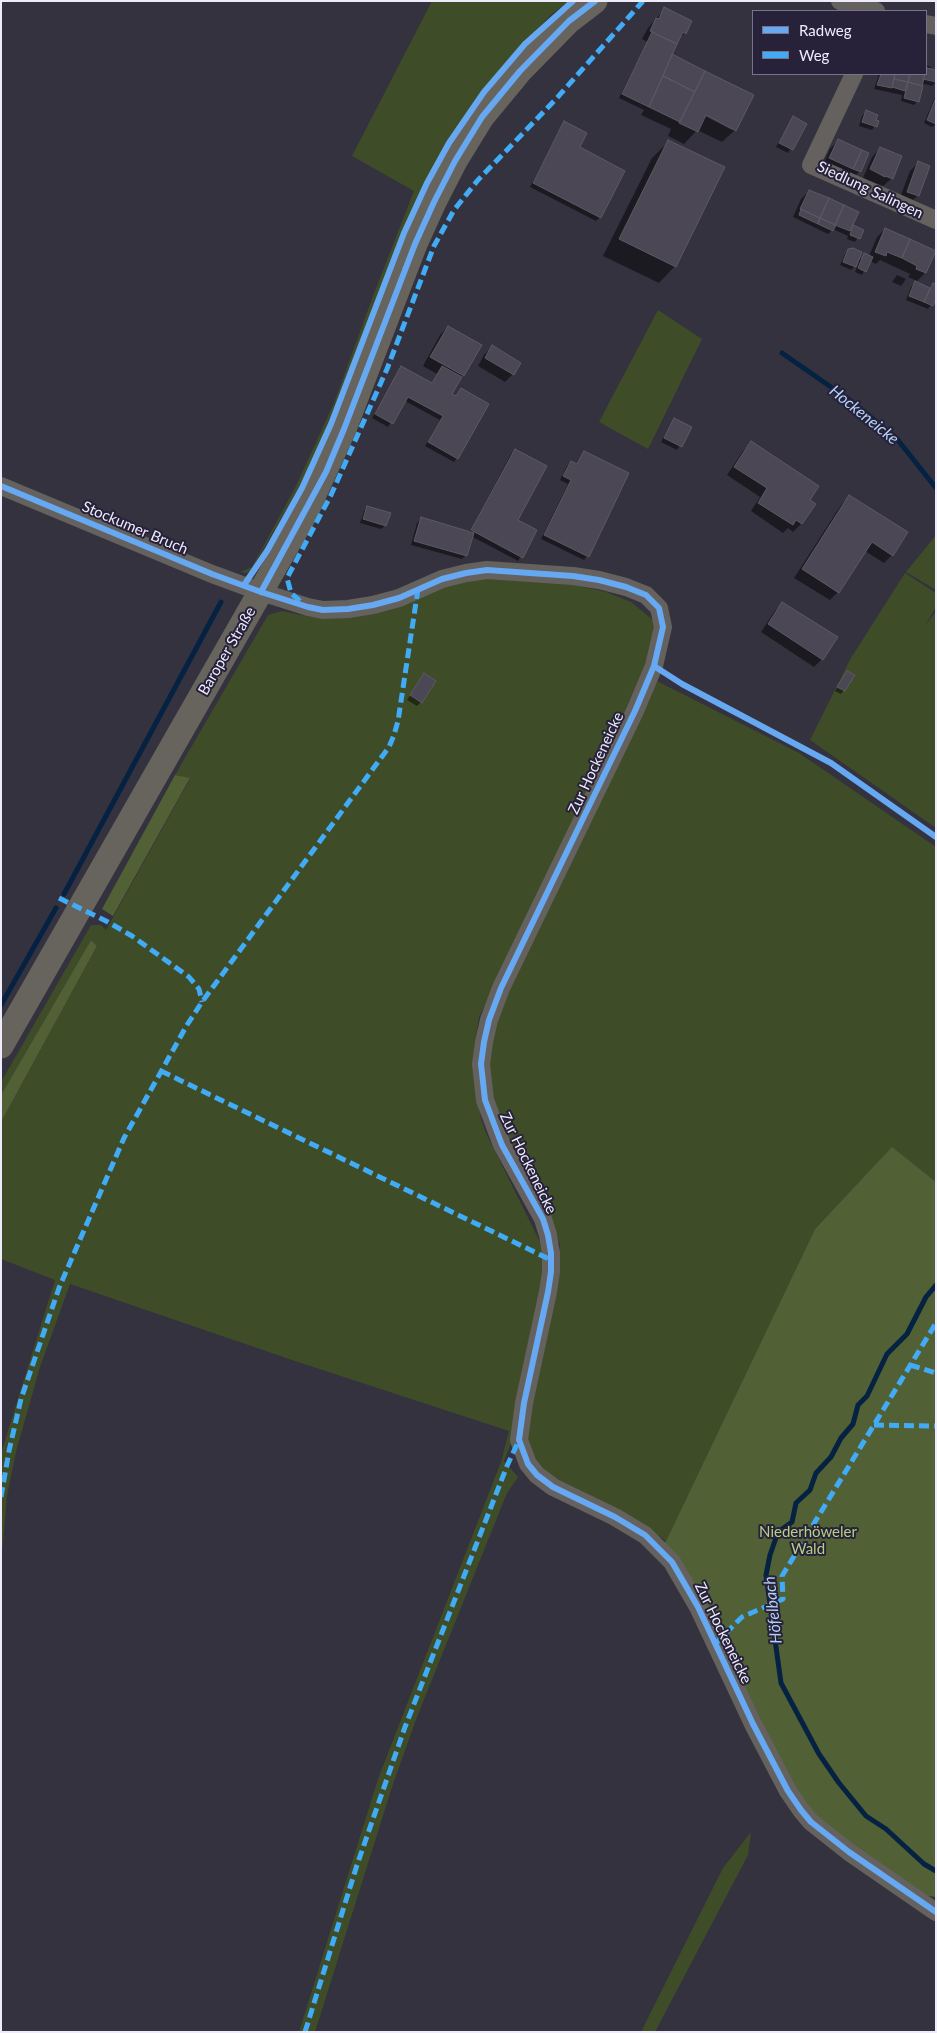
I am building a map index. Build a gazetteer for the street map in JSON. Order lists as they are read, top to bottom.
{
  "streets": {
    "main road": ["Baroper Straße"],
    "street": ["Siedlung Salingen", "Stockumer Bruch", "Zur Hockeneicke"]
  },
  "crossings": [
    ["Stockumer Bruch", "Baroper Straße"],
    ["Stockumer Bruch", "Zur Hockeneicke"],
    ["Baroper Straße", "Zur Hockeneicke"]
  ],
  "water": ["Hockeneicke", "Höfelbach"],
  "parks": ["Niederhöweler Wald"],
  "legend": ["Radweg", "Weg"]
}
